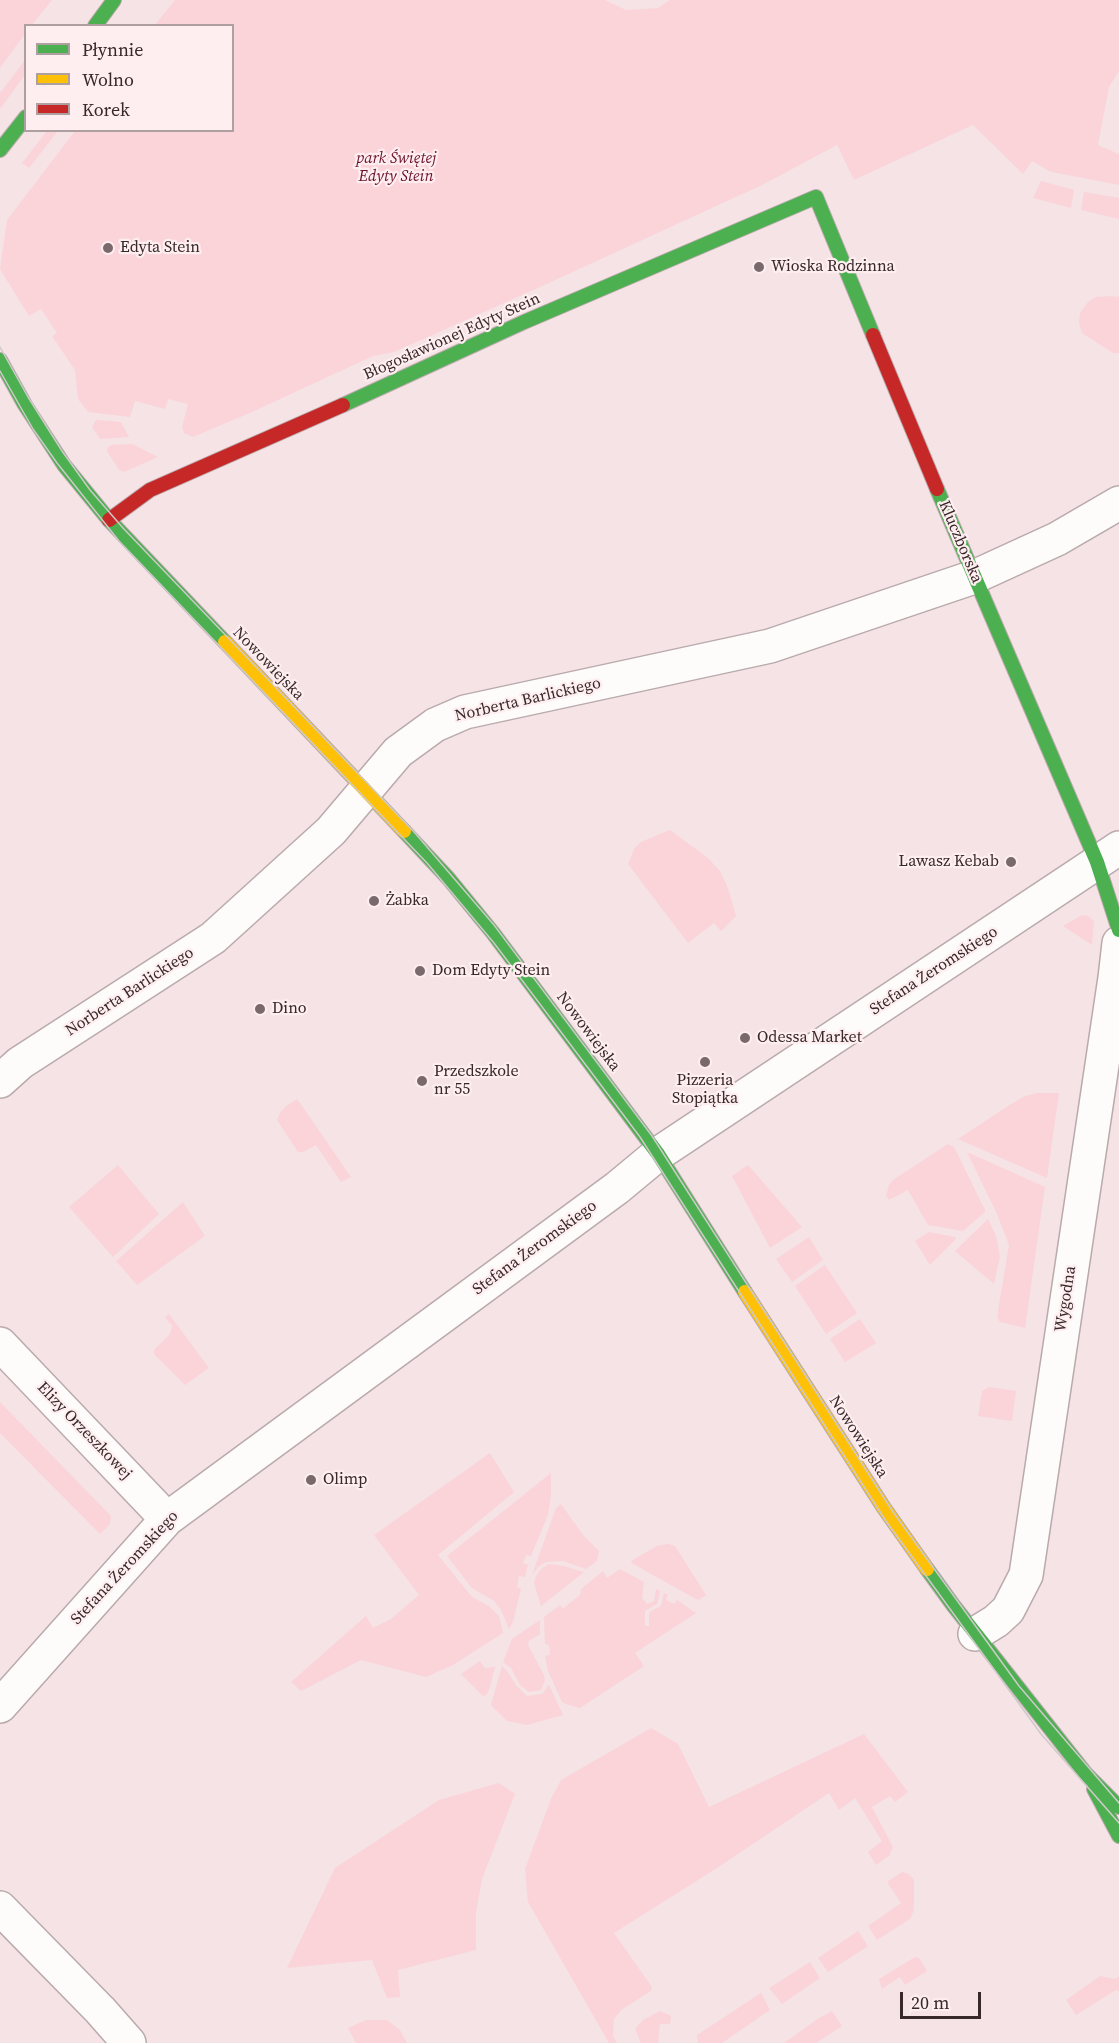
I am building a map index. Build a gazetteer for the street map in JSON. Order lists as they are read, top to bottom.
{
  "streets": {
    "street": [
      "Błogosławionej Edyty Stein",
      "Kluczborska",
      "Nowowiejska",
      "Norberta Barlickiego",
      "Stefana Żeromskiego",
      "Wygodna",
      "Elizy Orzeszkowej"
    ]
  },
  "crossings": [
    ["Błogosławionej Edyty Stein", "Kluczborska"],
    ["Błogosławionej Edyty Stein", "Nowowiejska"],
    ["Kluczborska", "Norberta Barlickiego"],
    ["Kluczborska", "Stefana Żeromskiego"],
    ["Nowowiejska", "Norberta Barlickiego"],
    ["Nowowiejska", "Stefana Żeromskiego"],
    ["Nowowiejska", "Wygodna"],
    ["Stefana Żeromskiego", "Elizy Orzeszkowej"]
  ],
  "parks": ["park Świętej Edyty Stein"],
  "places": [
    "Edyta Stein",
    "Wioska Rodzinna",
    "Lawasz Kebab",
    "Żabka",
    "Dom Edyty Stein",
    "Dino",
    "Odessa Market",
    "Pizzeria Stopiątka",
    "Przedszkole nr 55",
    "Olimp"
  ],
  "legend": ["Płynnie", "Wolno", "Korek"],
  "scale_bar": "20 m"
}
